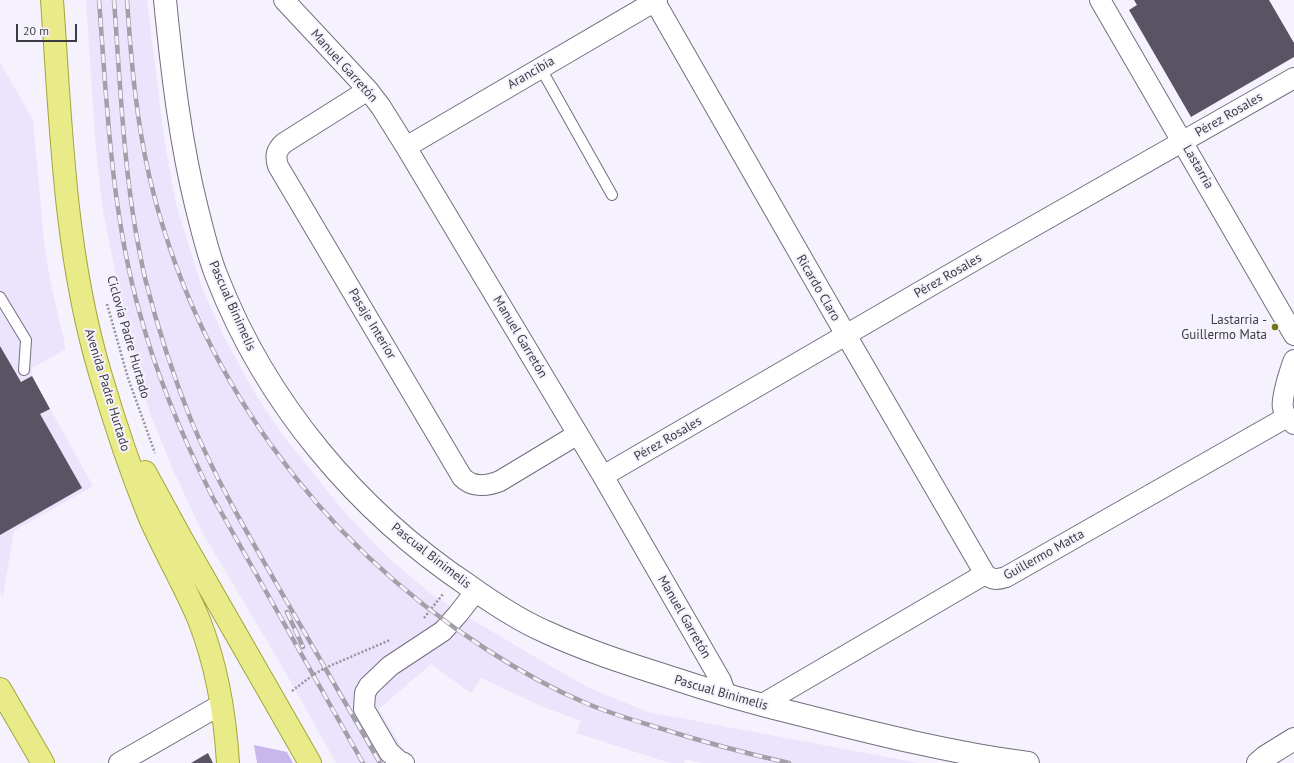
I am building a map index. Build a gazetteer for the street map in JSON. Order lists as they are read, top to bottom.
{
  "streets": {
    "main road": ["Avenida Padre Hurtado"],
    "street": [
      "Manuel Garretón",
      "Arancibia",
      "Pérez Rosales",
      "Lastarria",
      "Ricardo Claro",
      "Pascual Binimelis",
      "Pasaje Interior",
      "Guillermo Matta"
    ],
    "path": ["Ciclovía Padre Hurtado"]
  },
  "crossings": [
    ["Manuel Garretón", "Arancibia"],
    ["Manuel Garretón", "Pérez Rosales"],
    ["Manuel Garretón", "Pascual Binimelis"],
    ["Manuel Garretón", "Pasaje Interior"],
    ["Arancibia", "Ricardo Claro"],
    ["Pérez Rosales", "Lastarria"],
    ["Pérez Rosales", "Ricardo Claro"],
    ["Ricardo Claro", "Guillermo Matta"],
    ["Pascual Binimelis", "Guillermo Matta"]
  ],
  "places": ["Lastarria - Guillermo Mata"],
  "scale_bar": "20 m"
}
